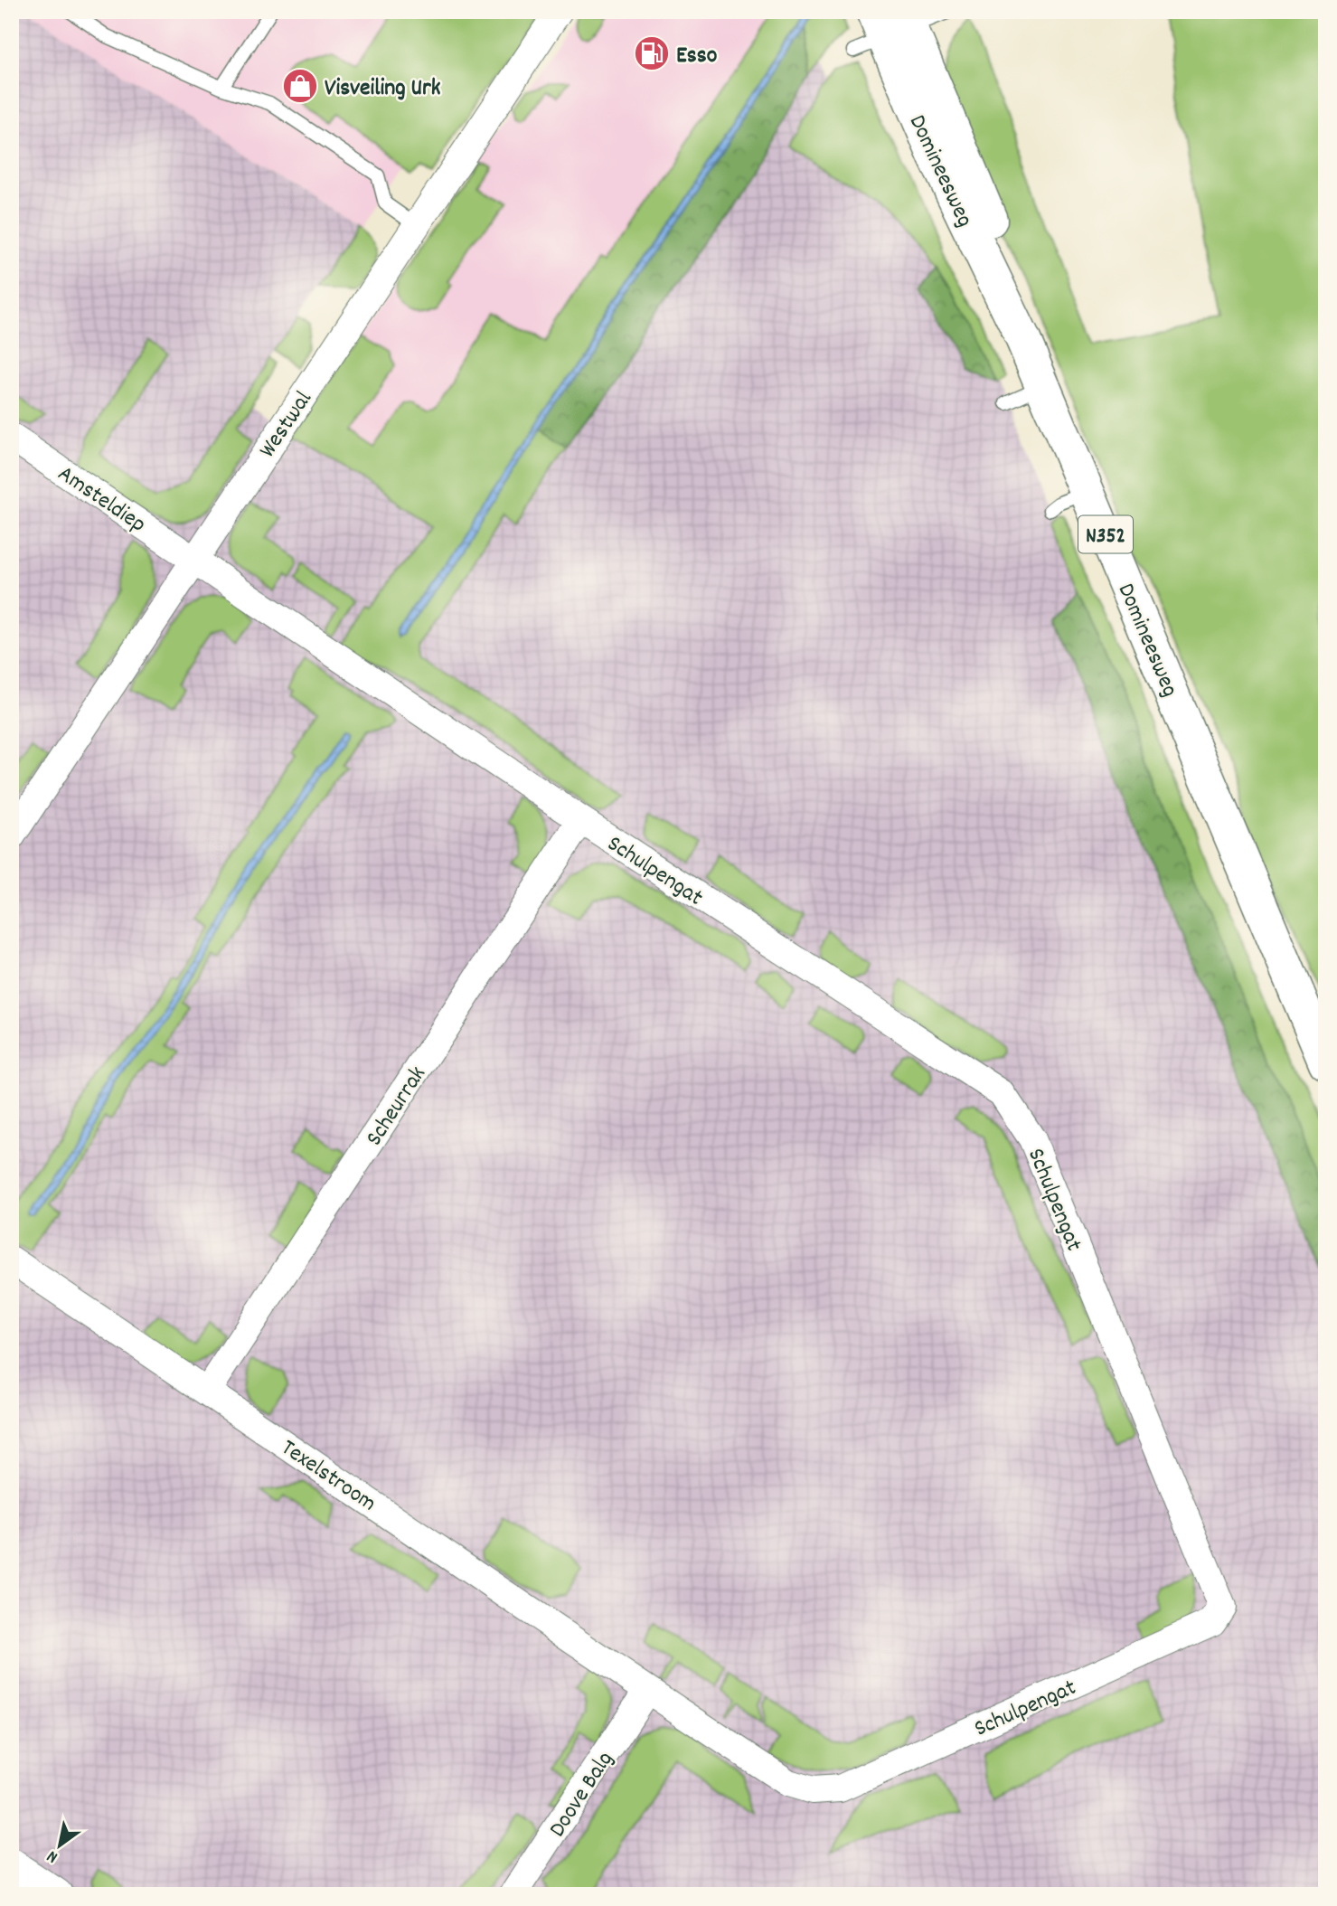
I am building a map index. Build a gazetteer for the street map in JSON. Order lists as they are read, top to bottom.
{
  "streets": {
    "main road": ["Domineesweg", "N352"],
    "street": [
      "Westwal",
      "Amsteldiep",
      "Schulpengat",
      "Scheurrak",
      "Texelstroom",
      "Doove Balg"
    ]
  },
  "crossings": [
    ["Westwal", "Amsteldiep"],
    ["Westwal", "Schulpengat"],
    ["Amsteldiep", "Schulpengat"],
    ["Schulpengat", "Scheurrak"],
    ["Schulpengat", "Texelstroom"],
    ["Schulpengat", "Doove Balg"],
    ["Scheurrak", "Texelstroom"],
    ["Texelstroom", "Doove Balg"]
  ],
  "places": {
    "fuel station": ["Esso"],
    "shop": ["Visveiling Urk"]
  },
  "north": "bottom left"
}
